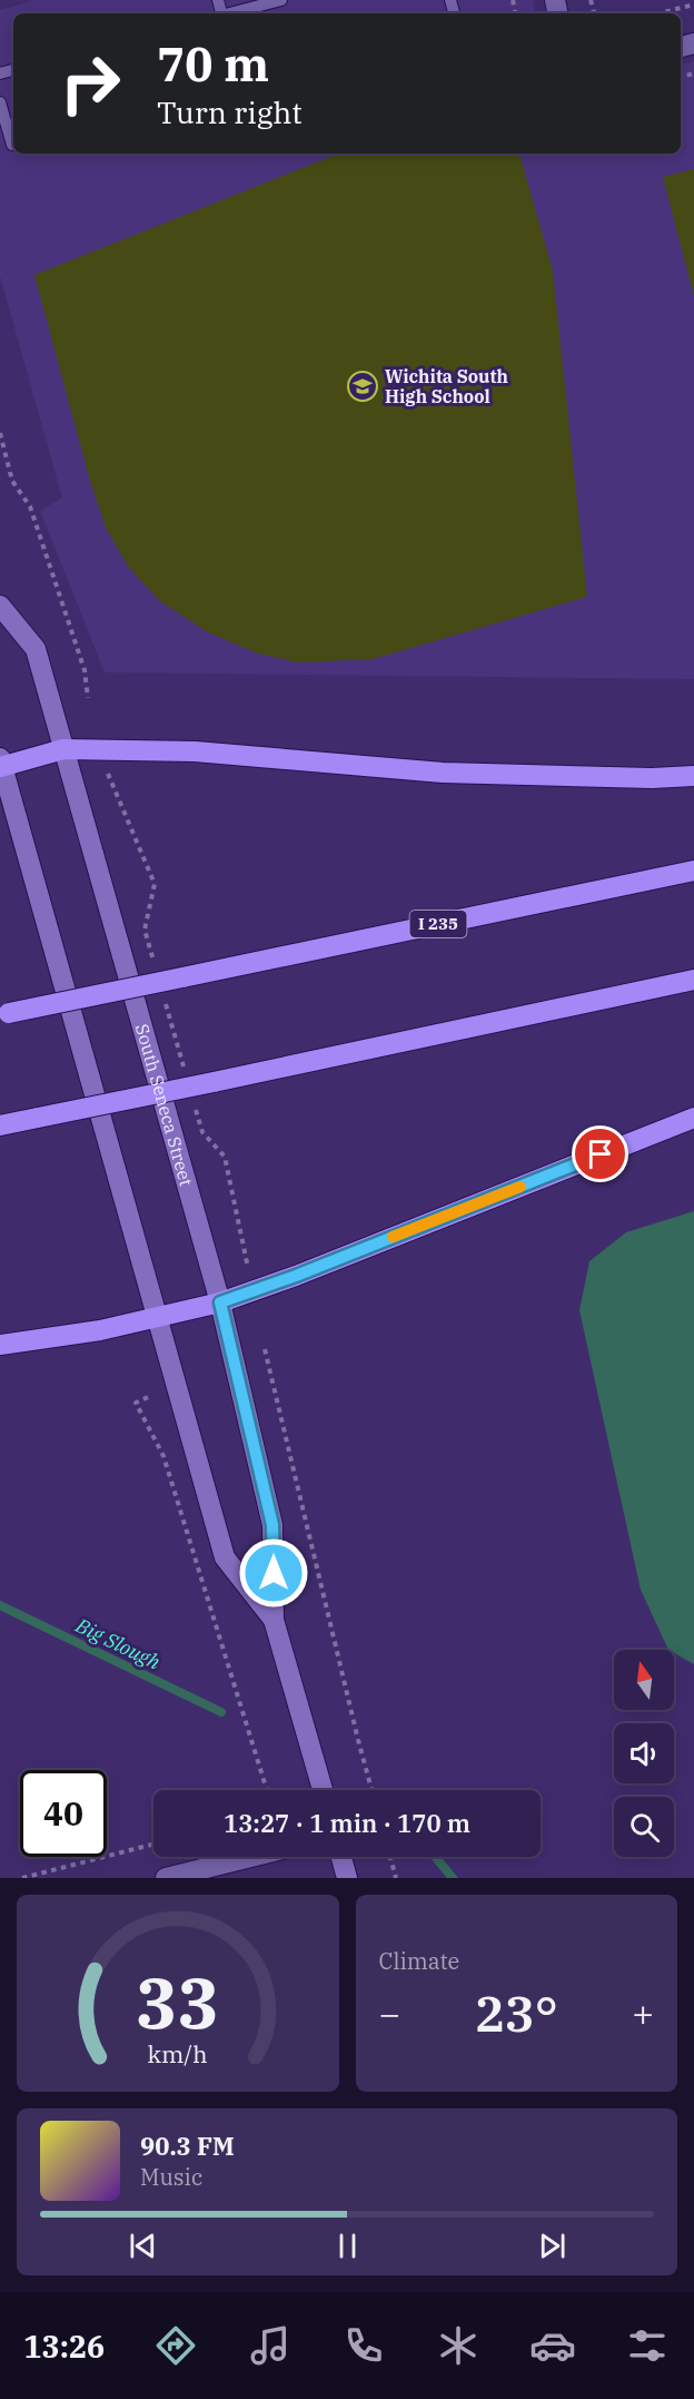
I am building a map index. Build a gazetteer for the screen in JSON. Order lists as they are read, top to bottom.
{
  "streets": {
    "highway": ["I 235"],
    "street": ["South Seneca Street"]
  },
  "water": ["Big Slough"],
  "places": {
    "school or university": ["Wichita South High School"]
  },
  "north": "top",
  "page": {
    "turn": ["70 m", "Turn right"],
    "limit": "40",
    "trip": "13:27 · 1 min · 170 m",
    "tile": "Climate",
    "heat": ["−", "23°", "+"],
    "song": ["90.3 FM", "Music"],
    "tabs": "13:26",
    "gauge": ["33", "km/h"]
  }
}
